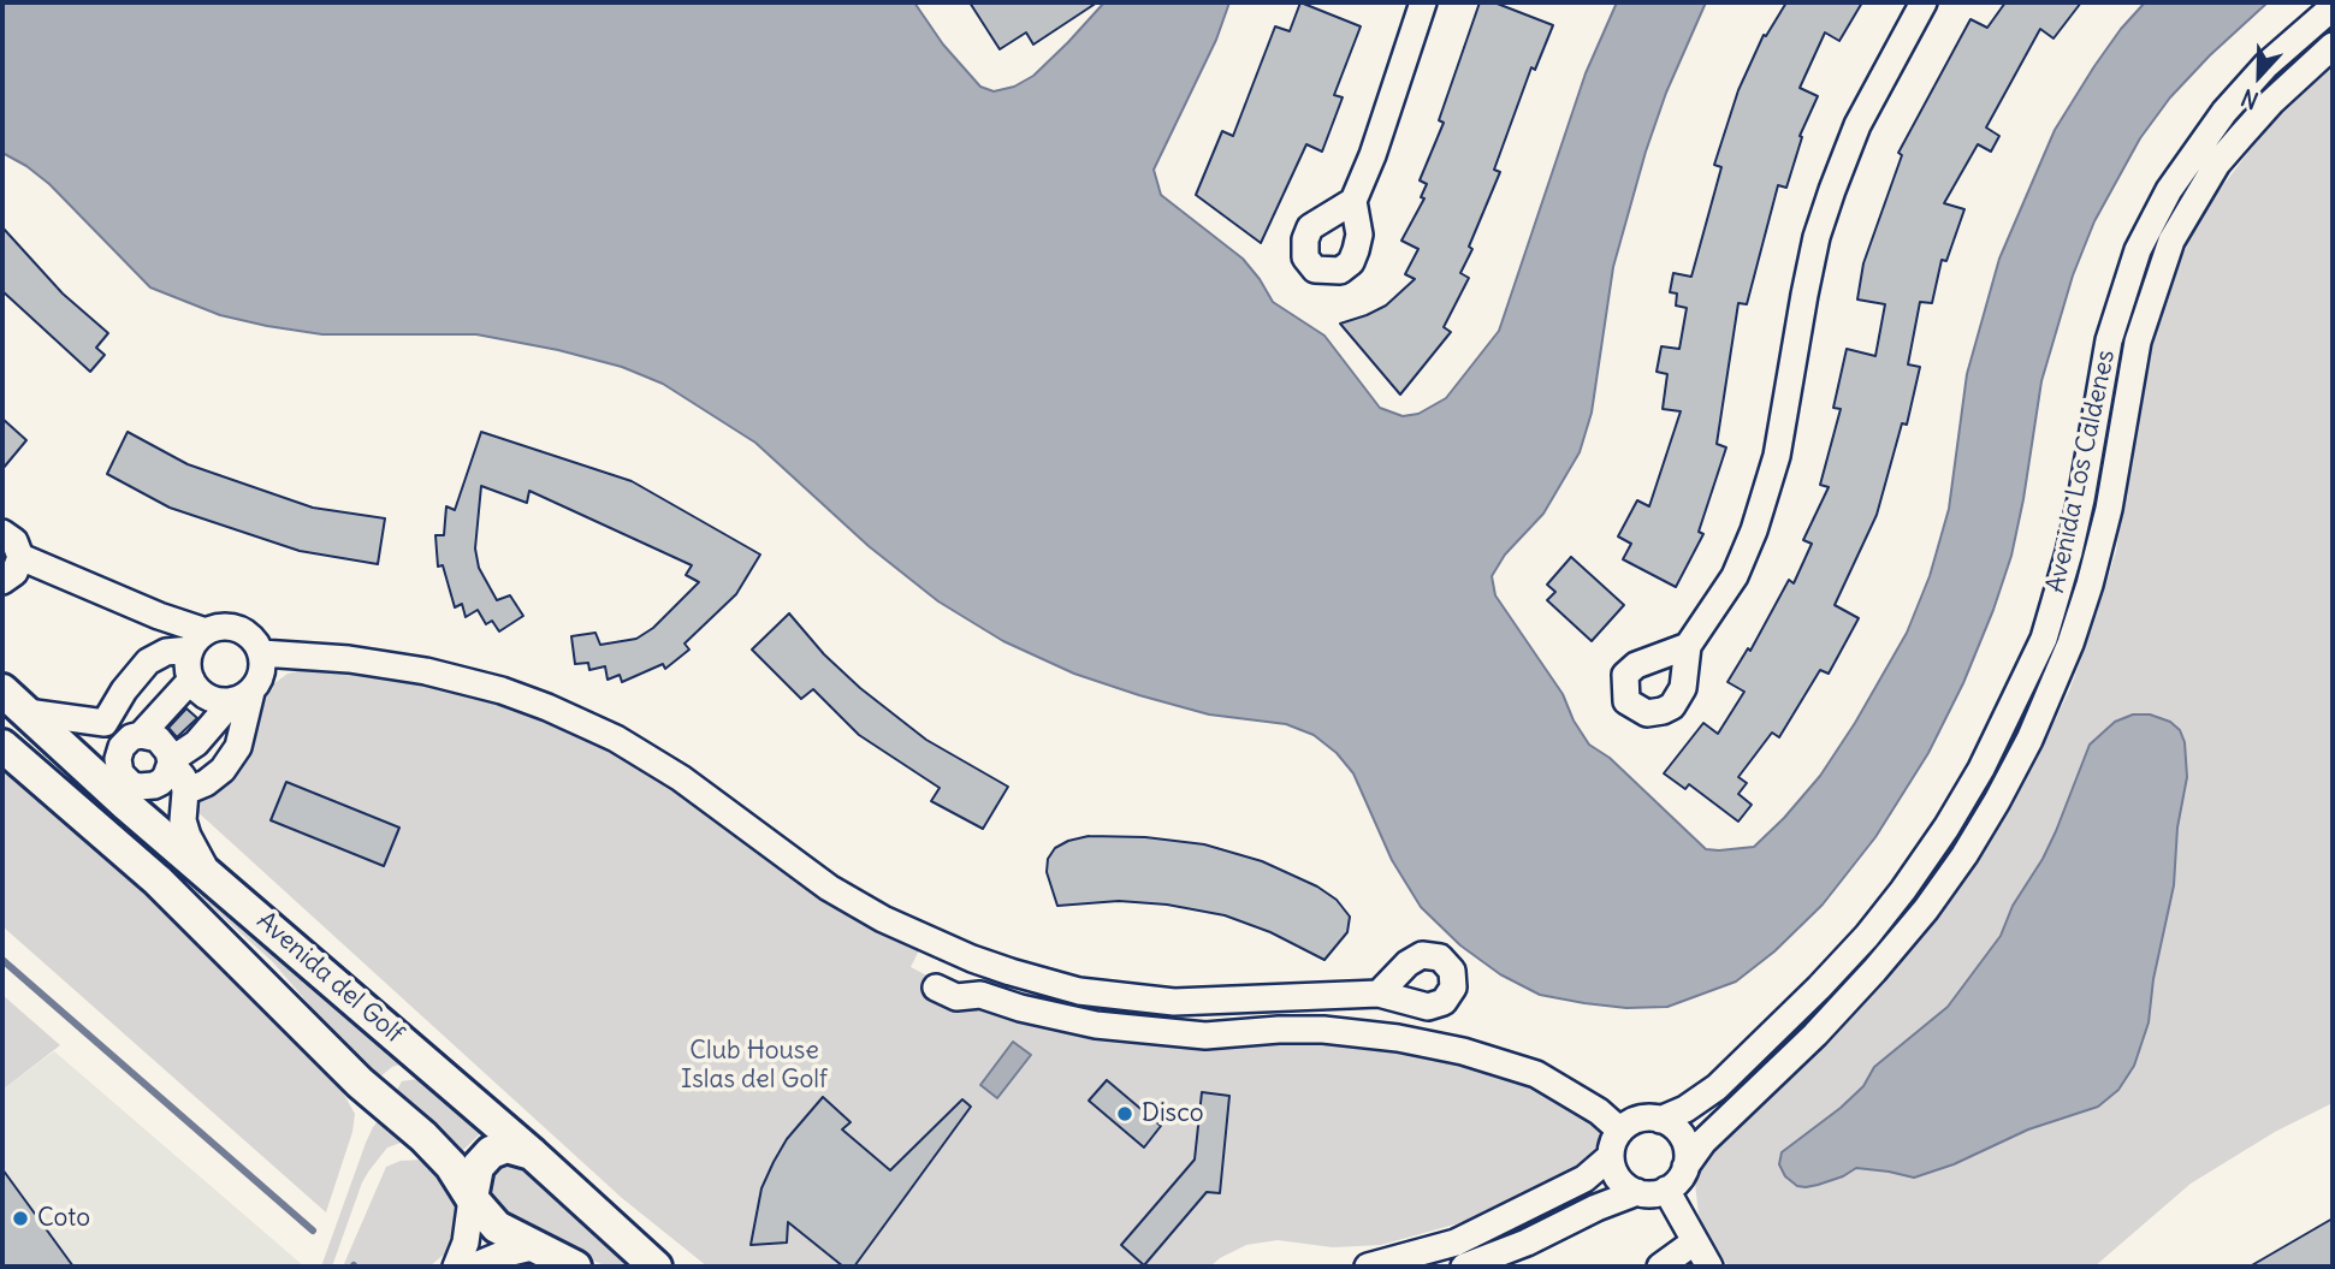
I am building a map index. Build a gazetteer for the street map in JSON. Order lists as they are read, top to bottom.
{
  "streets": {
    "street": ["Avenida Los Caldenes", "Avenida del Golf"]
  },
  "parks": ["Club House Islas del Golf"],
  "places": ["Disco", "Coto"],
  "north": "bottom"
}
